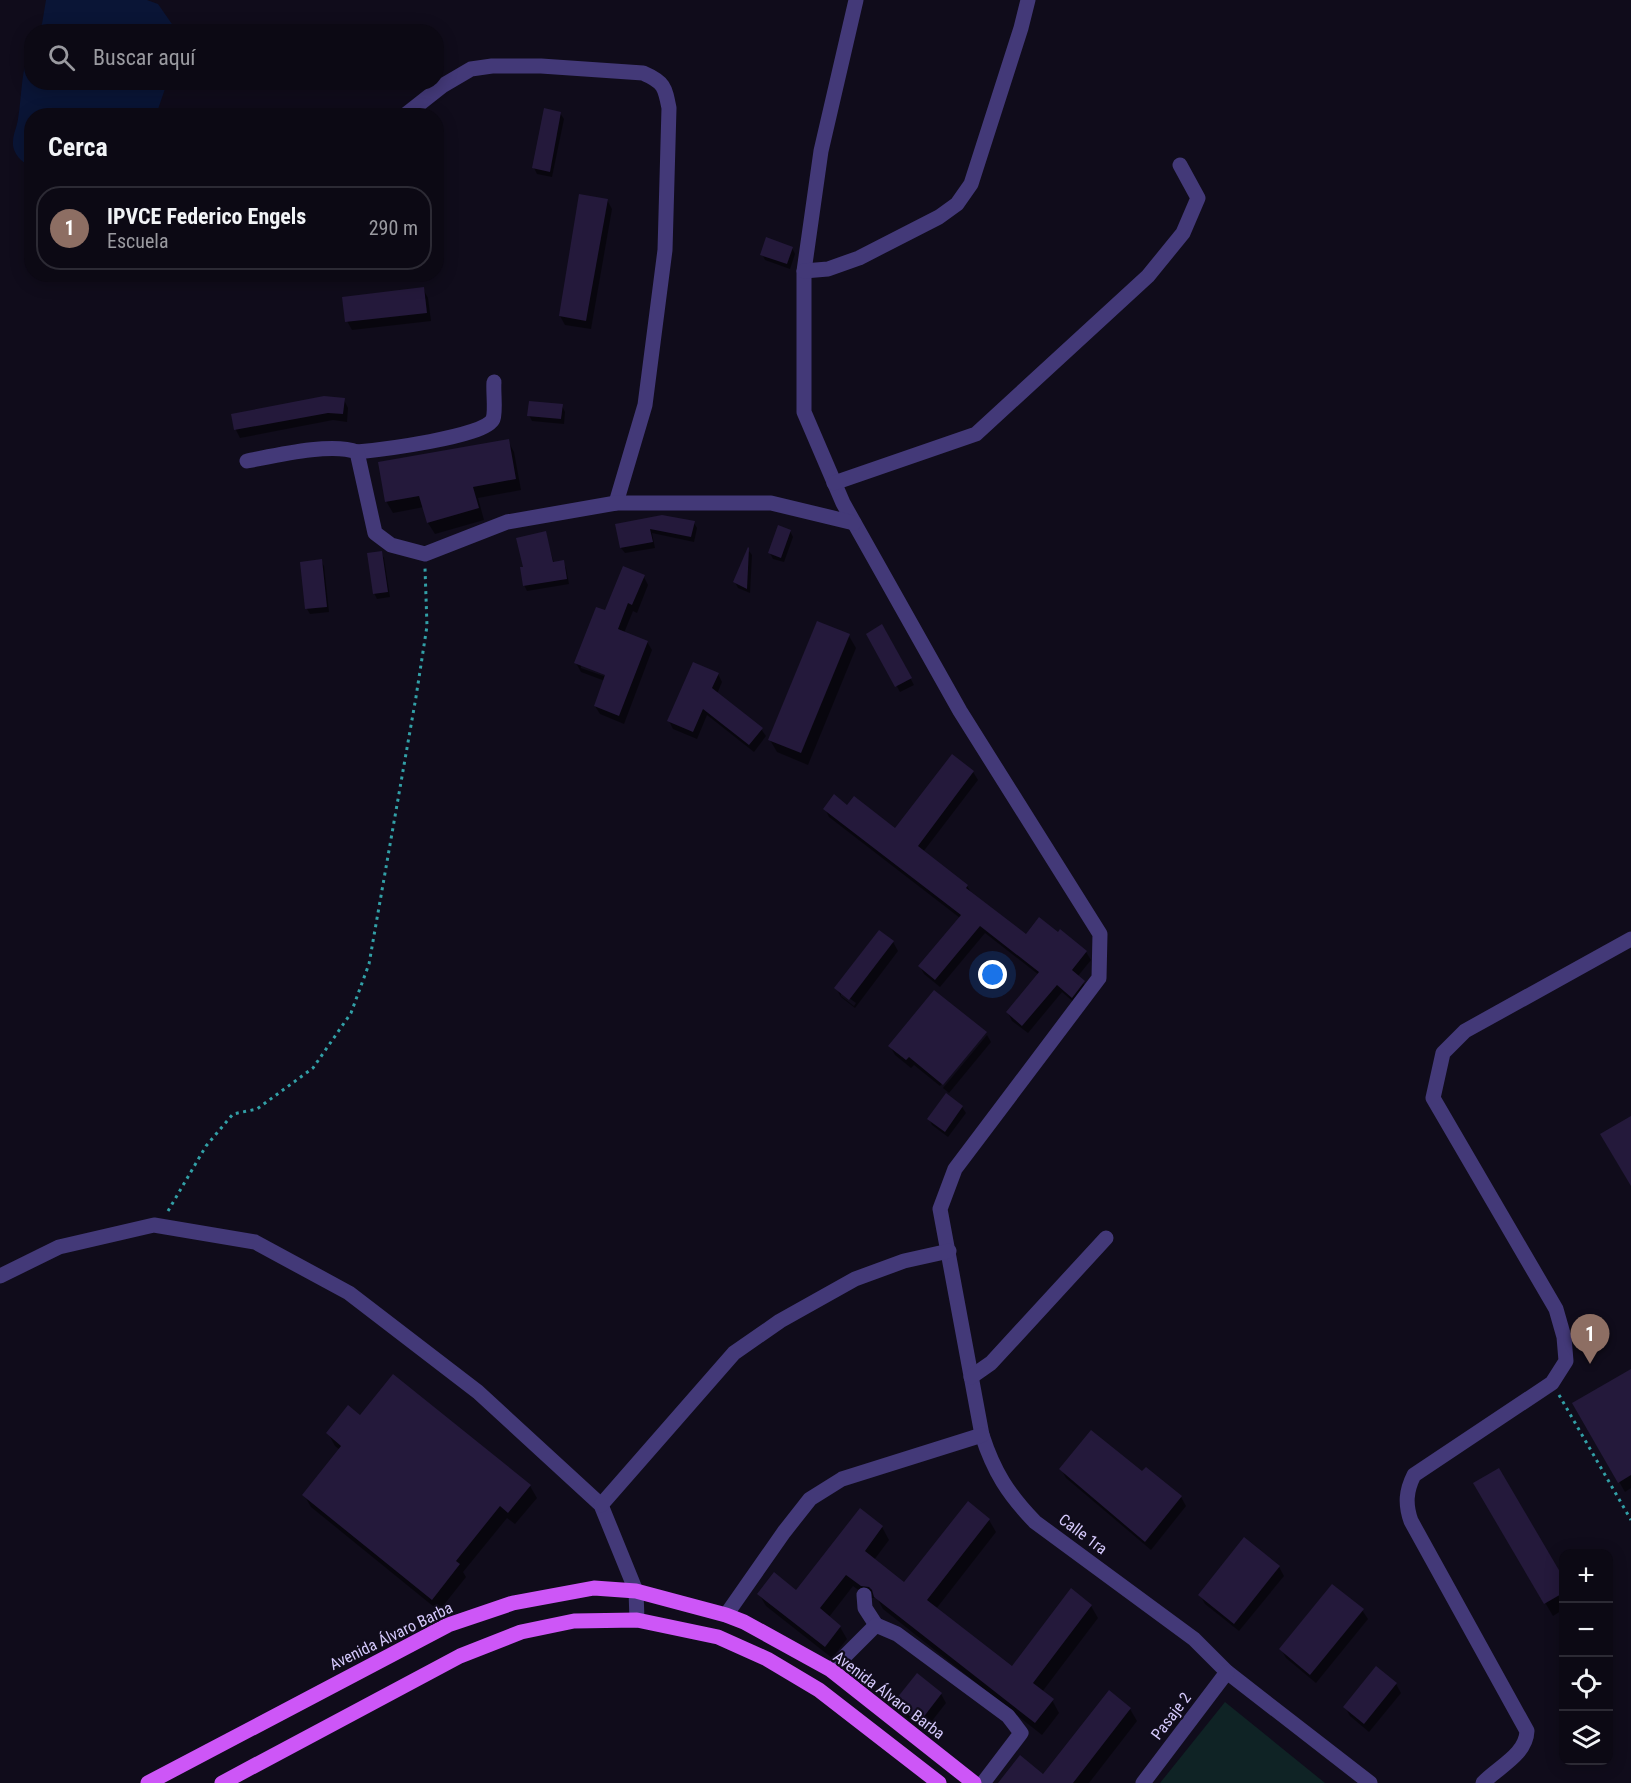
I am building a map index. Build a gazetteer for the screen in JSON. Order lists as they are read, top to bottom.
{
  "streets": {
    "main road": ["Avenida Álvaro Barba"],
    "street": ["Calle 1ra", "Pasaje 2"]
  },
  "crossings": [
    ["Calle 1ra", "Pasaje 2"]
  ],
  "page": {
    "search": "Buscar aquí",
    "heading": "Cerca",
    "list": [
      {
        "mark": "1",
        "name": "IPVCE Federico Engels",
        "note": "Escuela",
        "value": "290 m"
      }
    ],
    "pins": "1",
    "map_buttons": ["+", "−"]
  }
}
